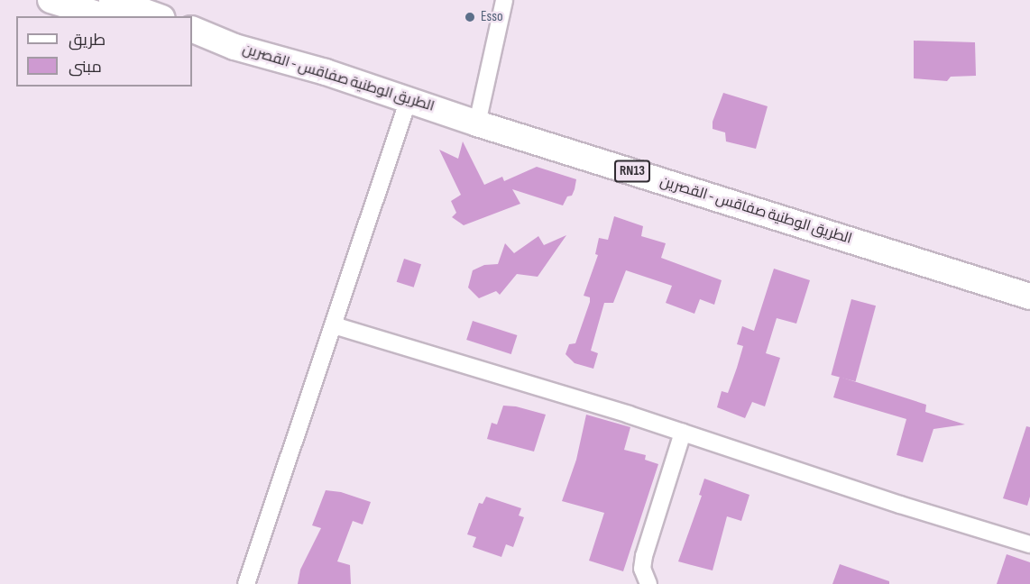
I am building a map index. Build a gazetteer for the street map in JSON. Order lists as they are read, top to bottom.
{
  "streets": {
    "main road": ["الطريق الوطنية صفاقس - القصرين", "RN13"]
  },
  "places": ["Esso"],
  "legend": ["طريق", "مبنى"]
}
